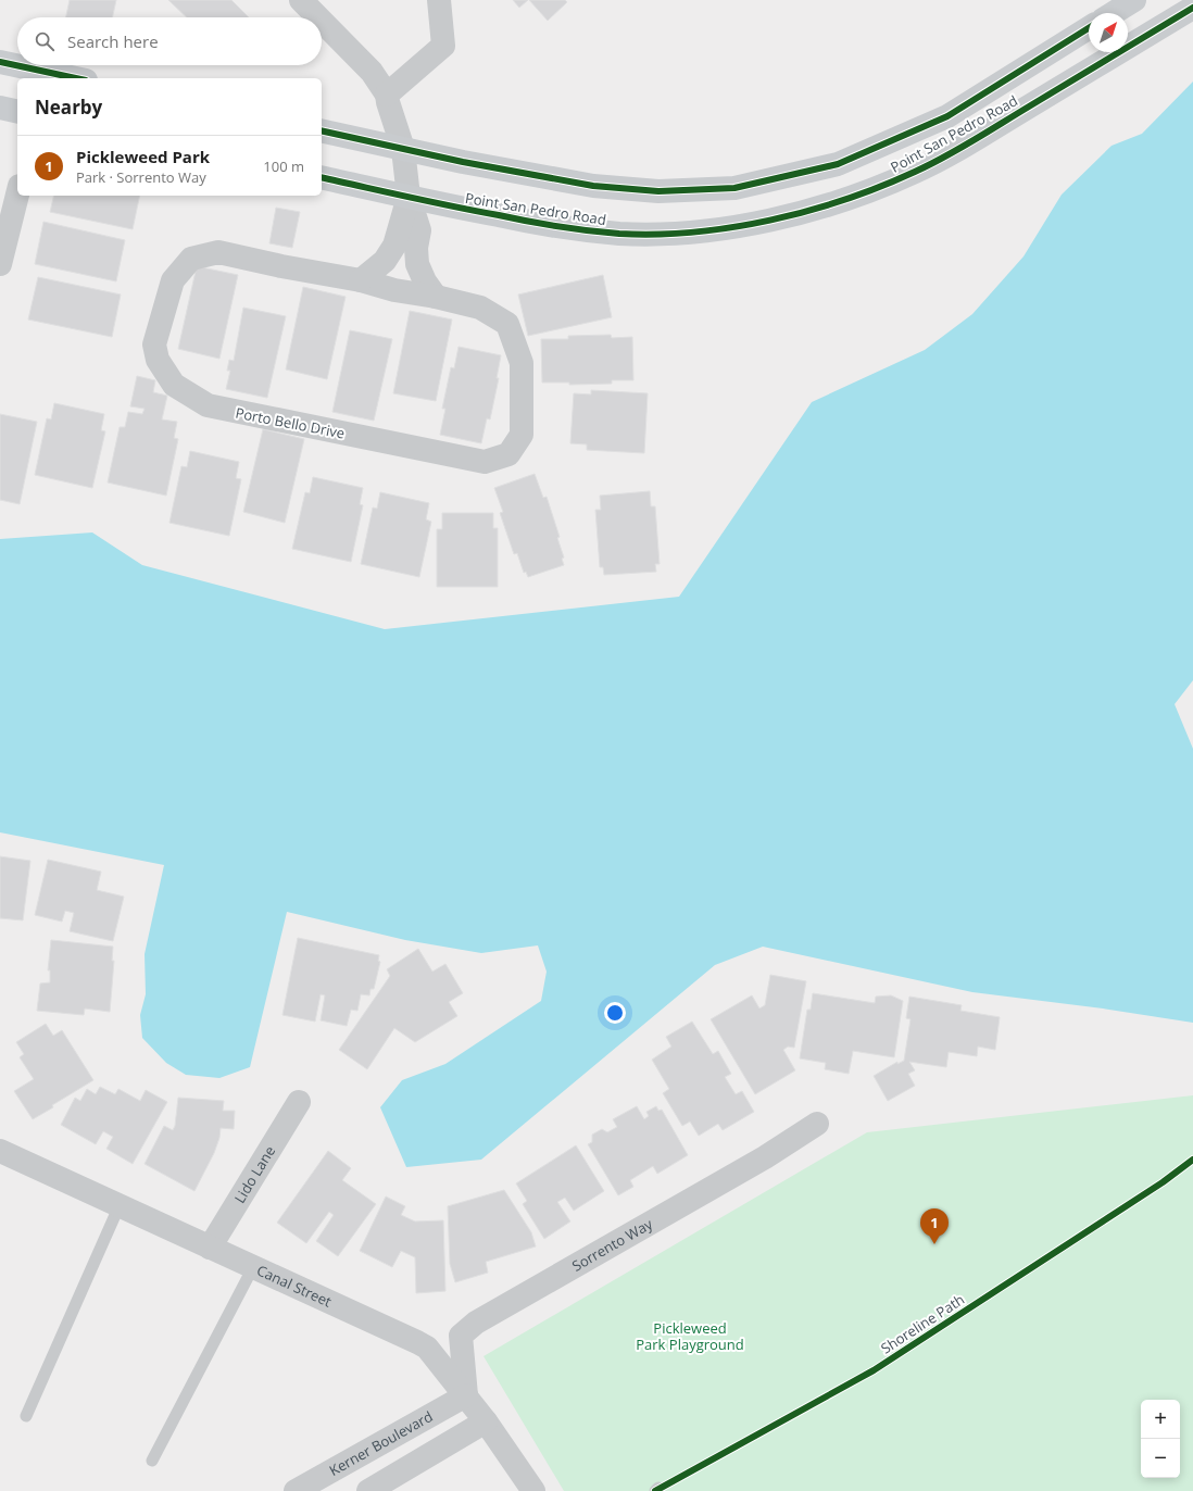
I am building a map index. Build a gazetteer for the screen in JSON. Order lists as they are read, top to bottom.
{
  "streets": {
    "main road": ["Point San Pedro Road"],
    "street": [
      "Porto Bello Drive",
      "Lido Lane",
      "Sorrento Way",
      "Canal Street",
      "Kerner Boulevard"
    ],
    "cycle path": ["Shoreline Path"]
  },
  "crossings": [
    ["Lido Lane", "Canal Street"],
    ["Sorrento Way", "Canal Street"],
    ["Sorrento Way", "Kerner Boulevard"],
    ["Canal Street", "Kerner Boulevard"]
  ],
  "parks": ["Pickleweed Park Playground"],
  "north": "top right",
  "page": {
    "search": "Search here",
    "heading": "Nearby",
    "list": [
      {
        "mark": "1",
        "name": "Pickleweed Park",
        "note": "Park · Sorrento Way",
        "value": "100 m"
      }
    ],
    "pins": "1",
    "map_buttons": ["+", "−"]
  }
}
